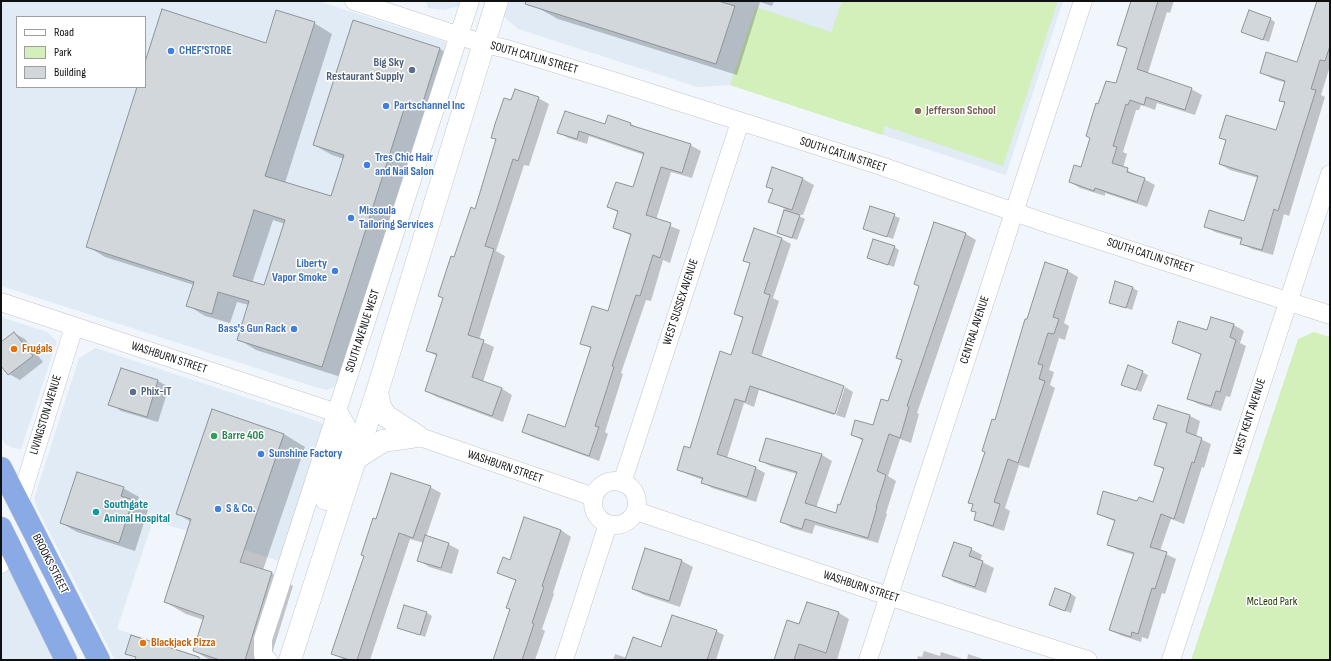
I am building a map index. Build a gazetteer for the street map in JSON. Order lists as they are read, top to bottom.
{
  "streets": {
    "highway": ["BROOKS STREET"],
    "street": [
      "SOUTH CATLIN STREET",
      "WEST SUSSEX AVENUE",
      "CENTRAL AVENUE",
      "SOUTH AVENUE WEST",
      "WASHBURN STREET",
      "LIVINGSTON AVENUE",
      "WEST KENT AVENUE"
    ]
  },
  "crossings": [
    ["SOUTH CATLIN STREET", "WEST SUSSEX AVENUE"],
    ["SOUTH CATLIN STREET", "CENTRAL AVENUE"],
    ["SOUTH CATLIN STREET", "SOUTH AVENUE WEST"],
    ["SOUTH CATLIN STREET", "WEST KENT AVENUE"],
    ["WEST SUSSEX AVENUE", "WASHBURN STREET"],
    ["CENTRAL AVENUE", "WASHBURN STREET"],
    ["SOUTH AVENUE WEST", "WASHBURN STREET"],
    ["WASHBURN STREET", "LIVINGSTON AVENUE"],
    ["LIVINGSTON AVENUE", "BROOKS STREET"]
  ],
  "parks": ["McLeod Park"],
  "places": [
    "CHEF'STORE",
    "Big Sky Restaurant Supply",
    "Partschannel Inc",
    "Jefferson School",
    "Tres Chic Hair and Nail Salon",
    "Missoula Tailoring Services",
    "Liberty Vapor Smoke",
    "Bass's Gun Rack",
    "Frugals",
    "Phix-iT",
    "Barre 406",
    "Sunshine Factory",
    "S & Co.",
    "Southgate Animal Hospital",
    "Blackjack Pizza"
  ],
  "legend": ["Road", "Park", "Building"]
}
